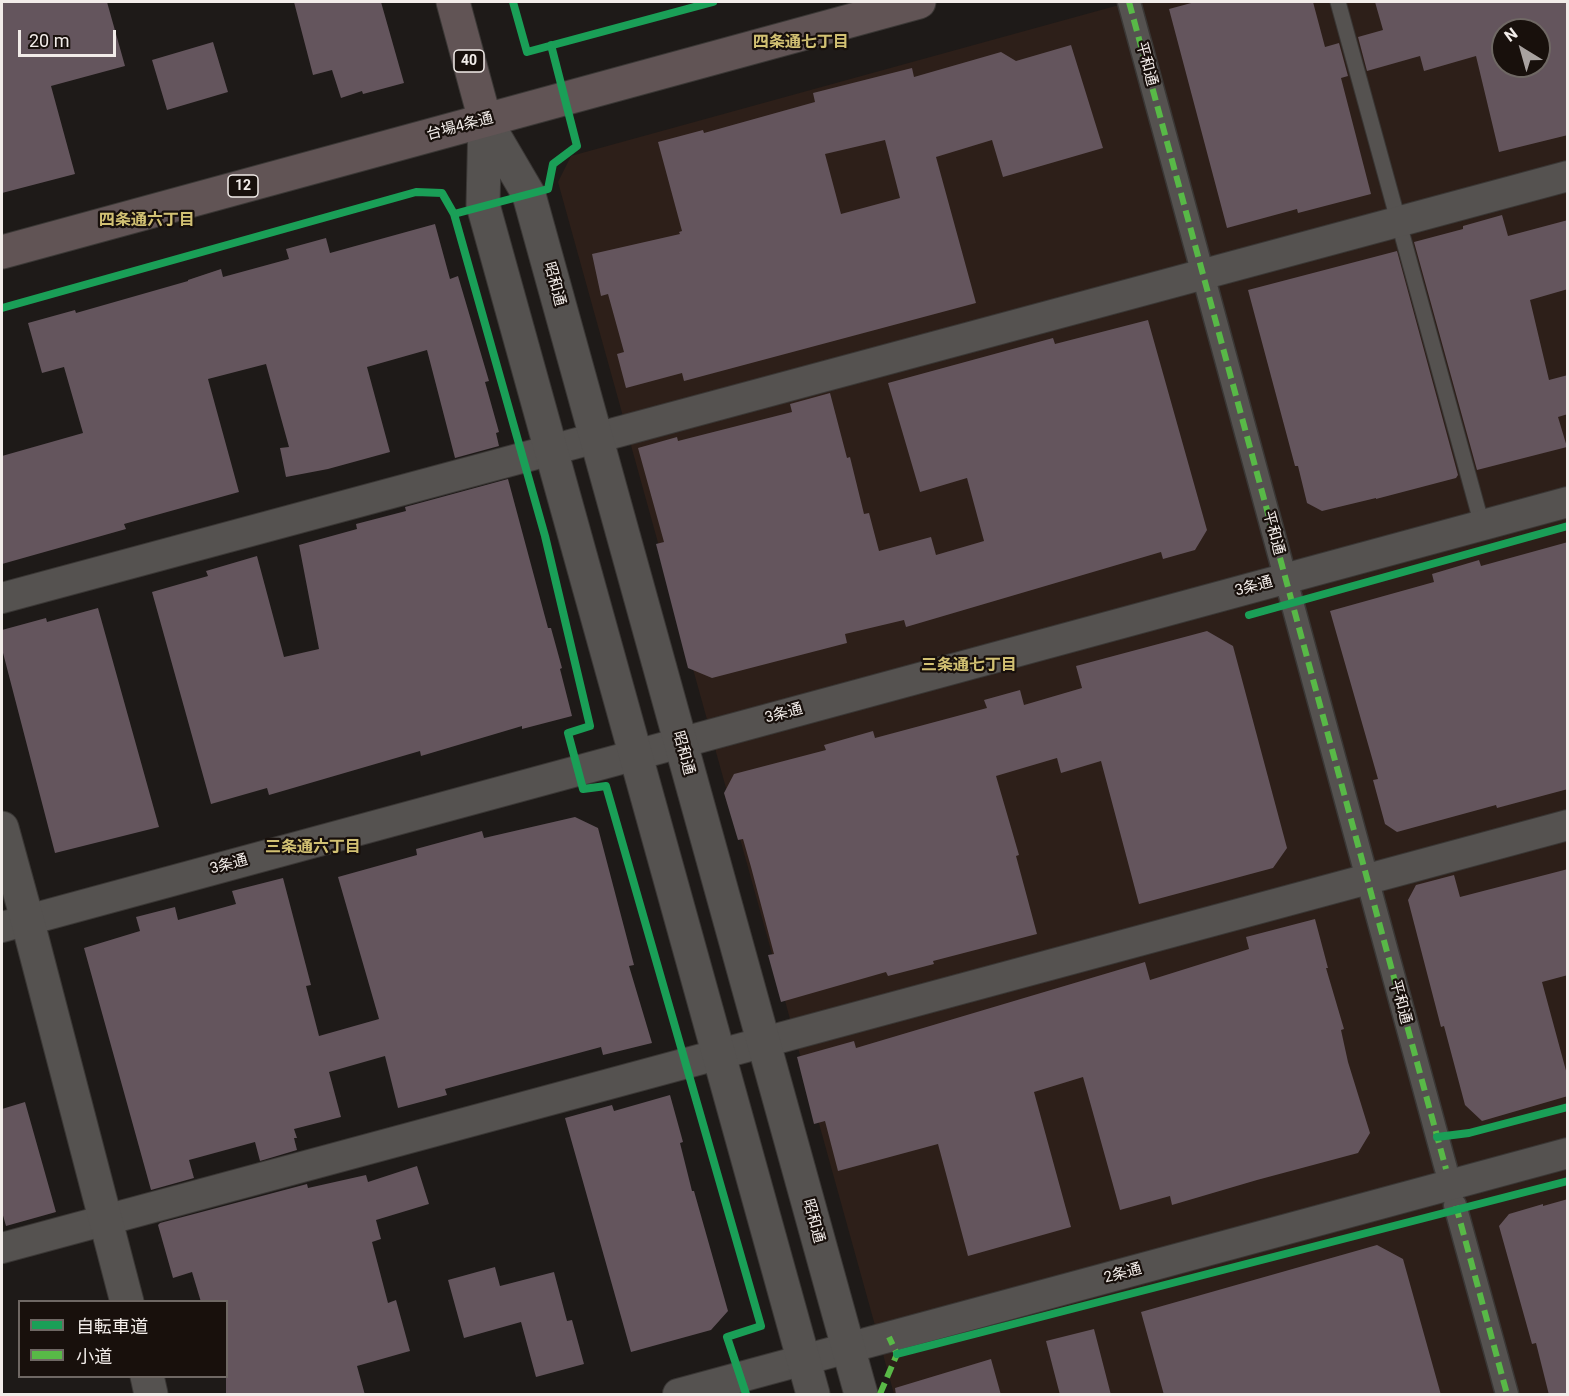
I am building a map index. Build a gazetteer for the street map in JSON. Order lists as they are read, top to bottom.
{
  "streets": {
    "highway": [
      "40",
      "台場4条通",
      "12",
      "昭和通"
    ],
    "street": ["平和通", "3条通", "2条通"]
  },
  "crossings": [
    ["平和通", "3条通"],
    ["台場4条通", "昭和通"],
    ["昭和通", "3条通"],
    ["昭和通", "2条通"]
  ],
  "districts": [
    "四条通七丁目",
    "四条通六丁目",
    "三条通七丁目",
    "三条通六丁目"
  ],
  "legend": ["自転車道", "小道"],
  "scale_bar": "20 m",
  "north": "top left"
}
